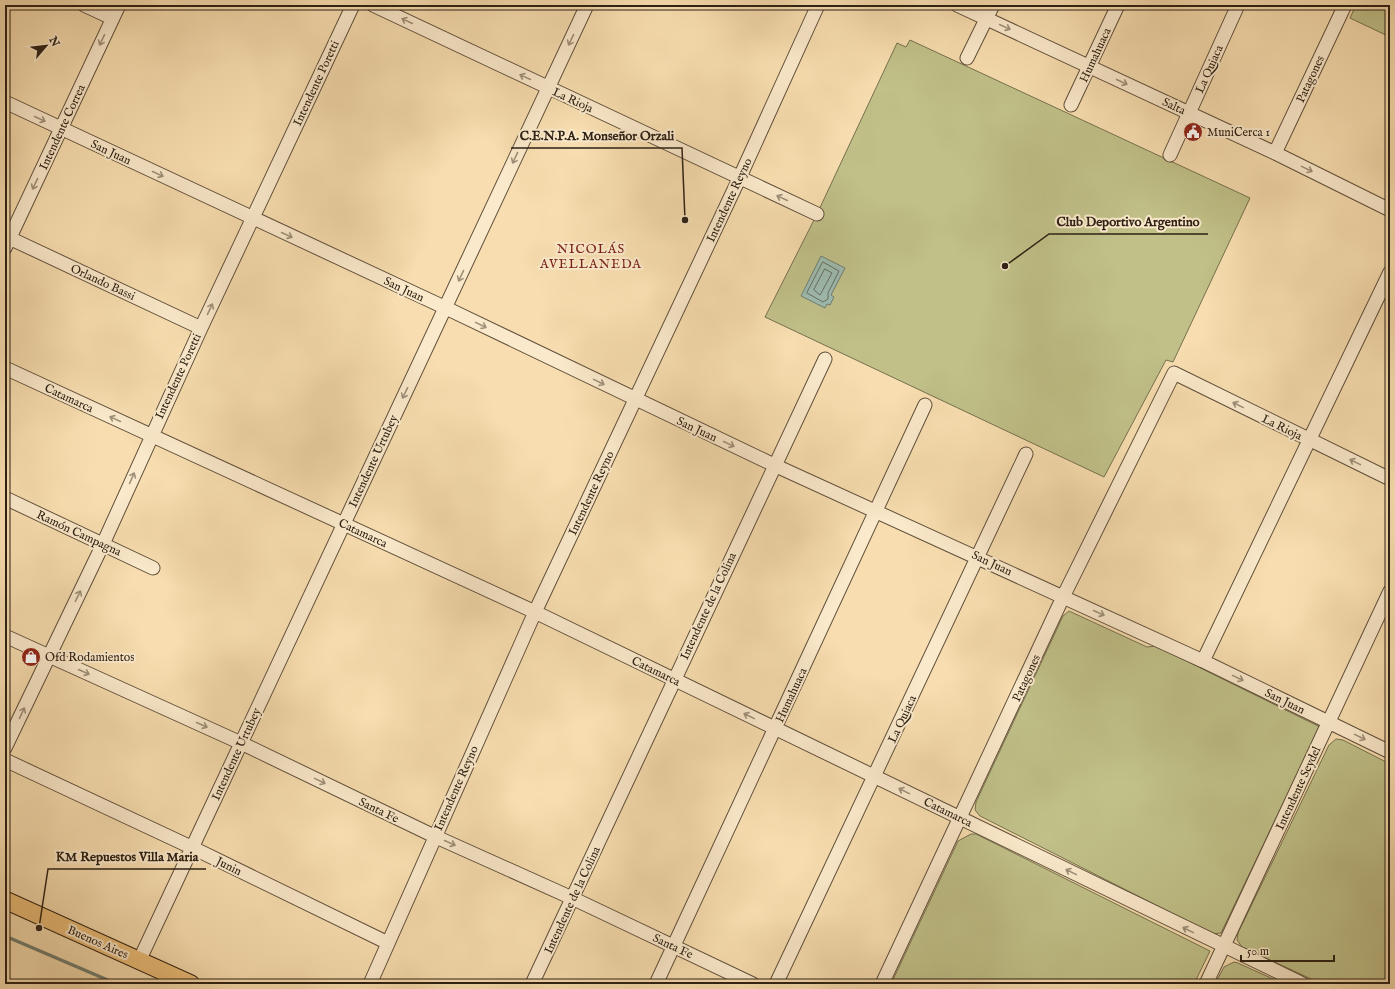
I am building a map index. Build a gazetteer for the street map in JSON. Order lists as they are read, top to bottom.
{
  "streets": {
    "main road": ["Buenos Aires"],
    "street": [
      "Humahuaca",
      "La Quiaca",
      "Patagones",
      "Intendente Poretti",
      "La Rioja",
      "Salta",
      "Intendente Correa",
      "San Juan",
      "Intendente Reyno",
      "Orlando Bassi",
      "Catamarca",
      "Intendente Urtubey",
      "Ramón Campagna",
      "Intendente de la Colina",
      "Intendente Seydel",
      "Santa Fe",
      "Junin"
    ]
  },
  "crossings": [
    ["Humahuaca", "Salta"],
    ["Humahuaca", "San Juan"],
    ["Humahuaca", "Catamarca"],
    ["Humahuaca", "Santa Fe"],
    ["La Quiaca", "Salta"],
    ["La Quiaca", "San Juan"],
    ["La Quiaca", "Catamarca"],
    ["Patagones", "La Rioja"],
    ["Patagones", "Salta"],
    ["Patagones", "San Juan"],
    ["Patagones", "Catamarca"],
    ["Intendente Poretti", "San Juan"],
    ["Intendente Poretti", "Orlando Bassi"],
    ["Intendente Poretti", "Catamarca"],
    ["Intendente Poretti", "Ramón Campagna"],
    ["Intendente Poretti", "Santa Fe"],
    ["La Rioja", "Intendente Reyno"],
    ["La Rioja", "Intendente Urtubey"],
    ["Intendente Correa", "San Juan"],
    ["Intendente Correa", "Orlando Bassi"],
    ["San Juan", "Intendente Reyno"],
    ["San Juan", "Intendente Urtubey"],
    ["San Juan", "Intendente de la Colina"],
    ["San Juan", "Intendente Seydel"],
    ["Intendente Reyno", "Catamarca"],
    ["Intendente Reyno", "Santa Fe"],
    ["Intendente Reyno", "Junin"],
    ["Catamarca", "Intendente Urtubey"],
    ["Catamarca", "Intendente de la Colina"],
    ["Catamarca", "Intendente Seydel"],
    ["Intendente Urtubey", "Santa Fe"],
    ["Intendente Urtubey", "Junin"],
    ["Intendente Urtubey", "Buenos Aires"],
    ["Intendente de la Colina", "Santa Fe"]
  ],
  "one_way": [
    "Intendente Poretti",
    "La Rioja",
    "Salta",
    "Intendente Correa",
    "San Juan",
    "Catamarca",
    "Intendente Urtubey",
    "Santa Fe"
  ],
  "districts": ["NICOLÁS AVELLANEDA"],
  "places": {
    "public building": ["MuniCerca 1"],
    "other": ["C.E.N.P.A. Monseñor Orzali", "Club Deportivo Argentino", "KM Repuestos Villa Maria"],
    "shop": ["Ofd Rodamientos"]
  },
  "scale_bar": "50 m",
  "north": "top right"
}
